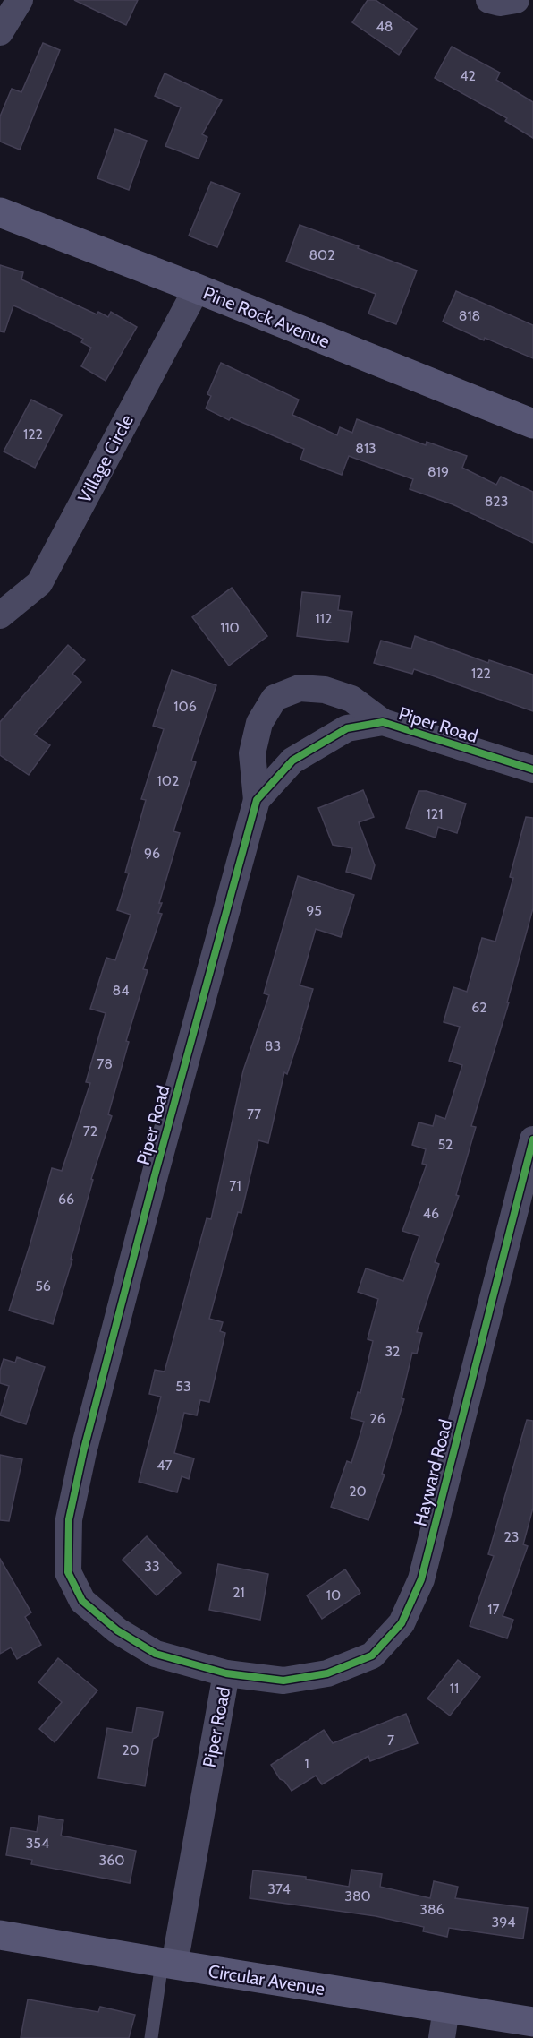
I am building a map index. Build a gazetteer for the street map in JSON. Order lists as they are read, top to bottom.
{
  "streets": {
    "street": [
      "Pine Rock Avenue",
      "Village Circle",
      "Piper Road",
      "Hayward Road",
      "Circular Avenue"
    ]
  },
  "crossings": [
    ["Pine Rock Avenue", "Village Circle"],
    ["Piper Road", "Hayward Road"],
    ["Piper Road", "Circular Avenue"]
  ],
  "house_numbers": [
    "48",
    "42",
    "802",
    "818",
    "122",
    "813",
    "819",
    "823",
    "112",
    "110",
    "122",
    "106",
    "102",
    "121",
    "96",
    "95",
    "84",
    "62",
    "83",
    "78",
    "77",
    "72",
    "52",
    "71",
    "66",
    "46",
    "56",
    "32",
    "53",
    "26",
    "47",
    "20",
    "23",
    "33",
    "21",
    "10",
    "17",
    "11",
    "7",
    "20",
    "1",
    "354",
    "360",
    "374",
    "380",
    "386",
    "394"
  ]
}
